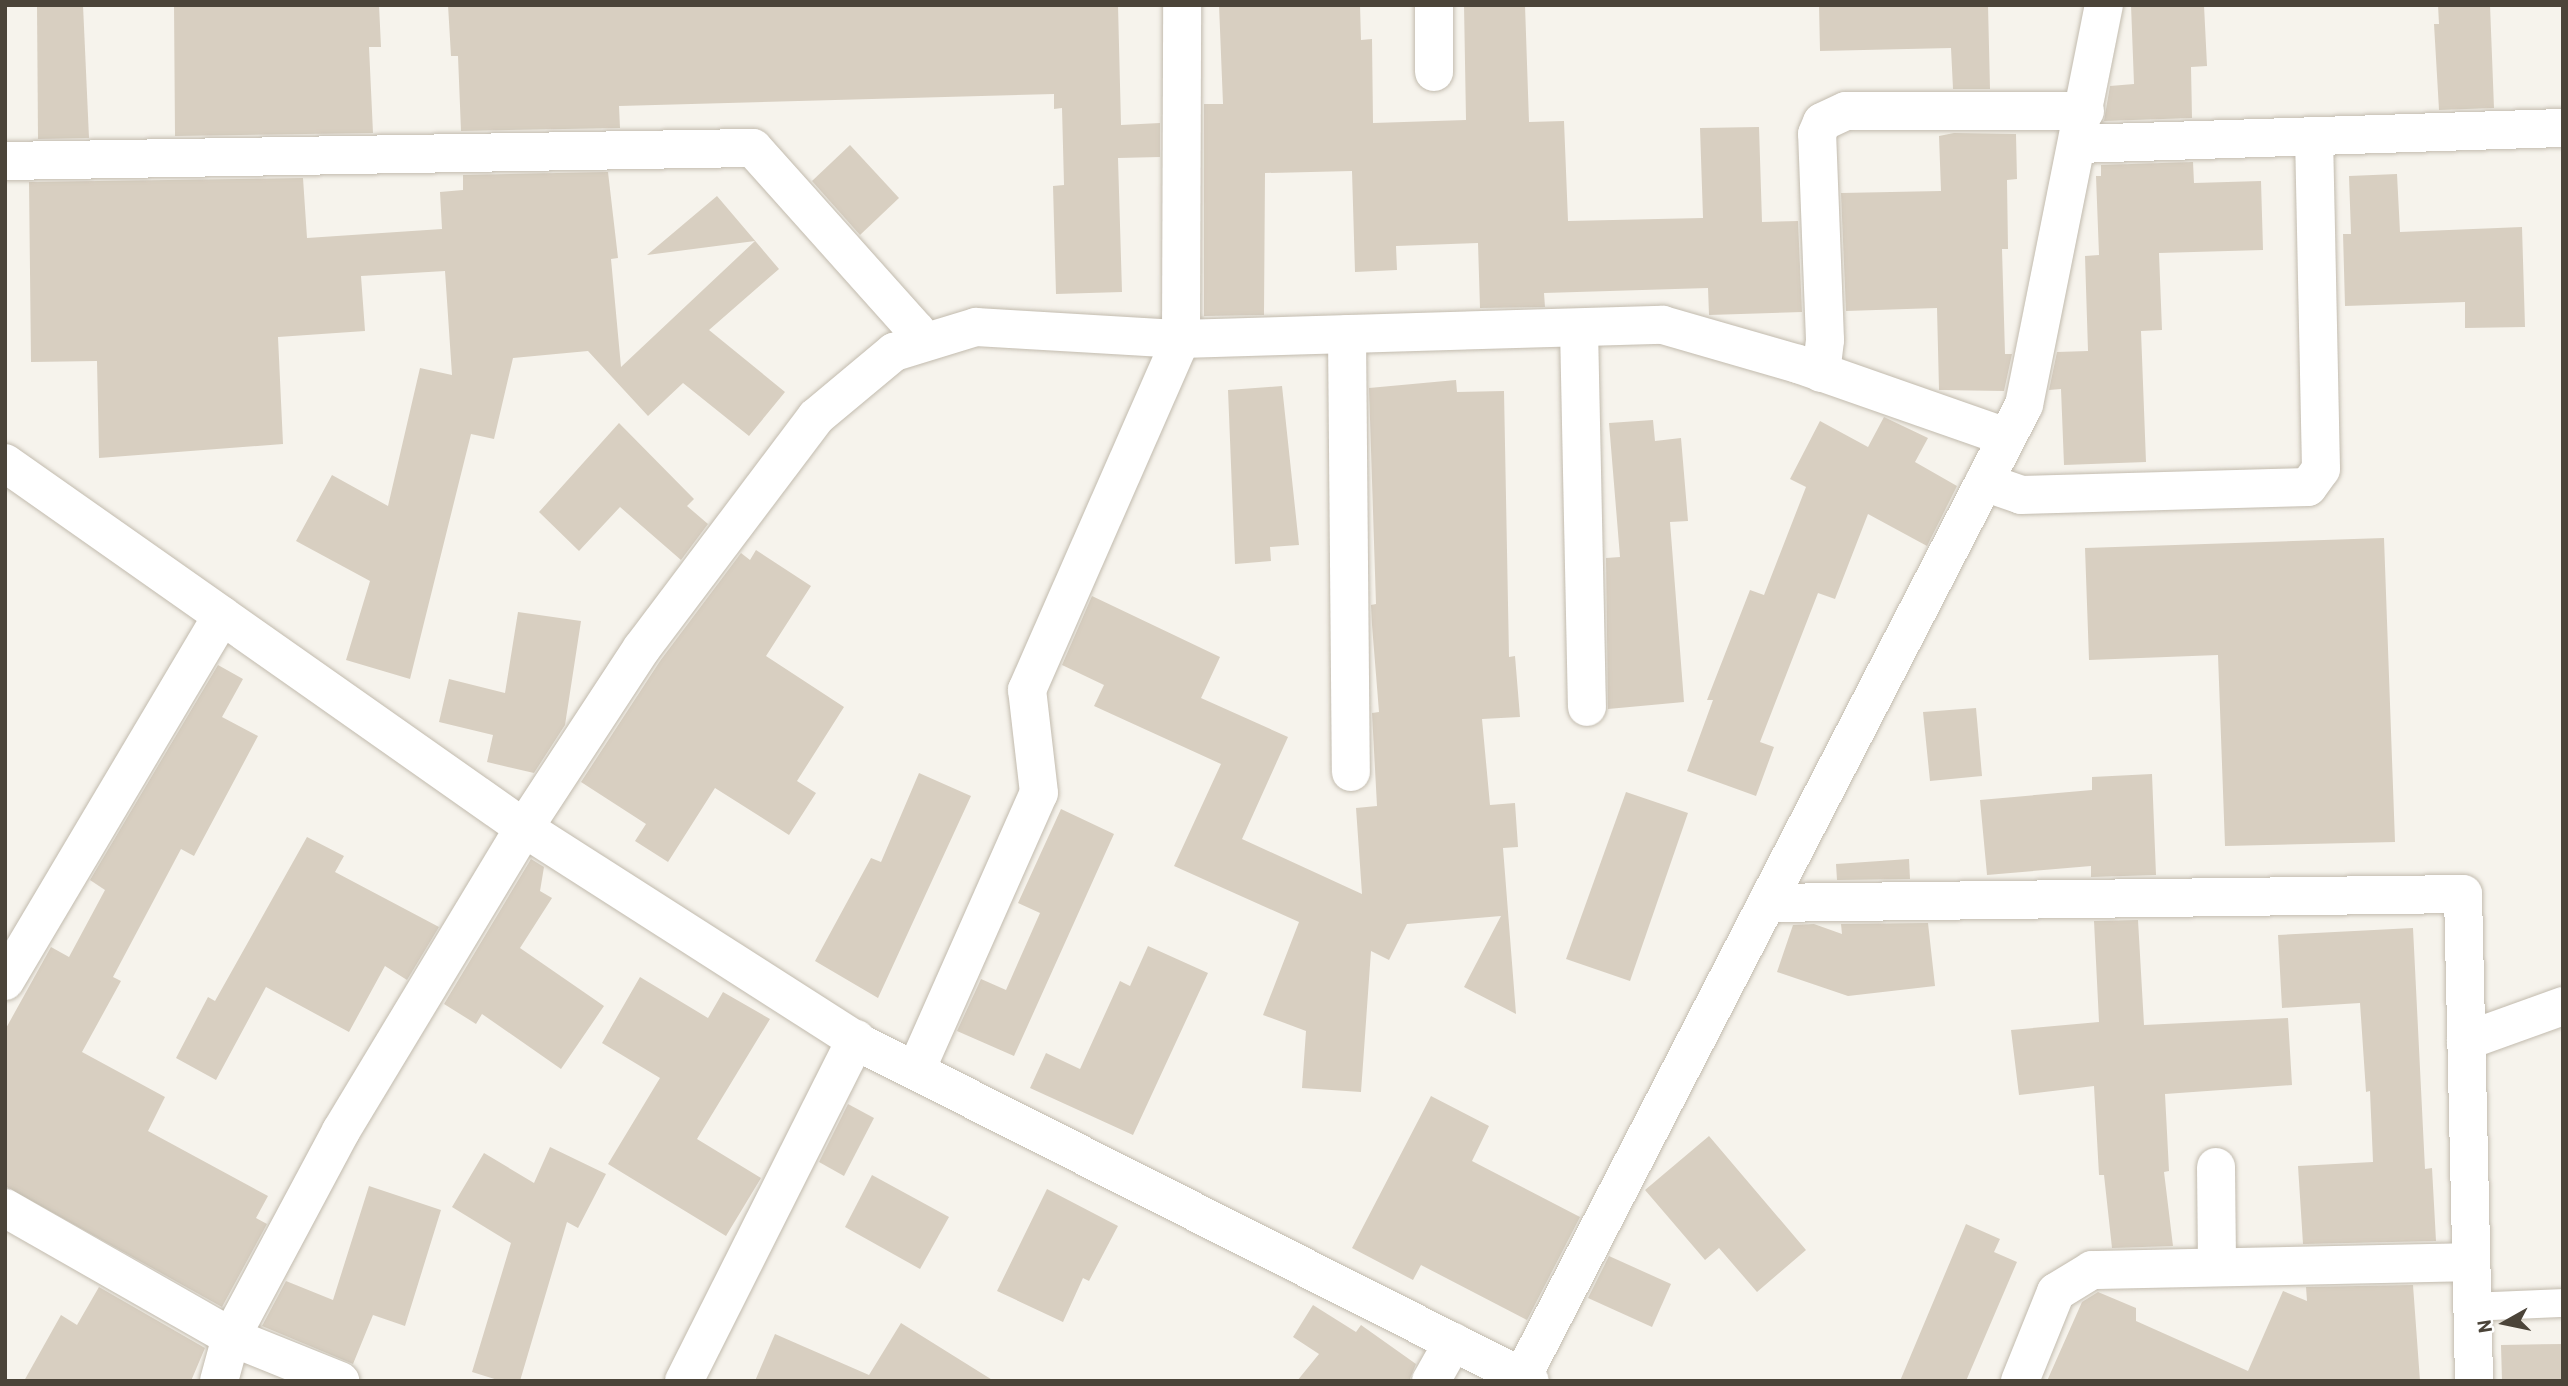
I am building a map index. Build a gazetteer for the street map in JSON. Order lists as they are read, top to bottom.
{
  "north": "left"
}
